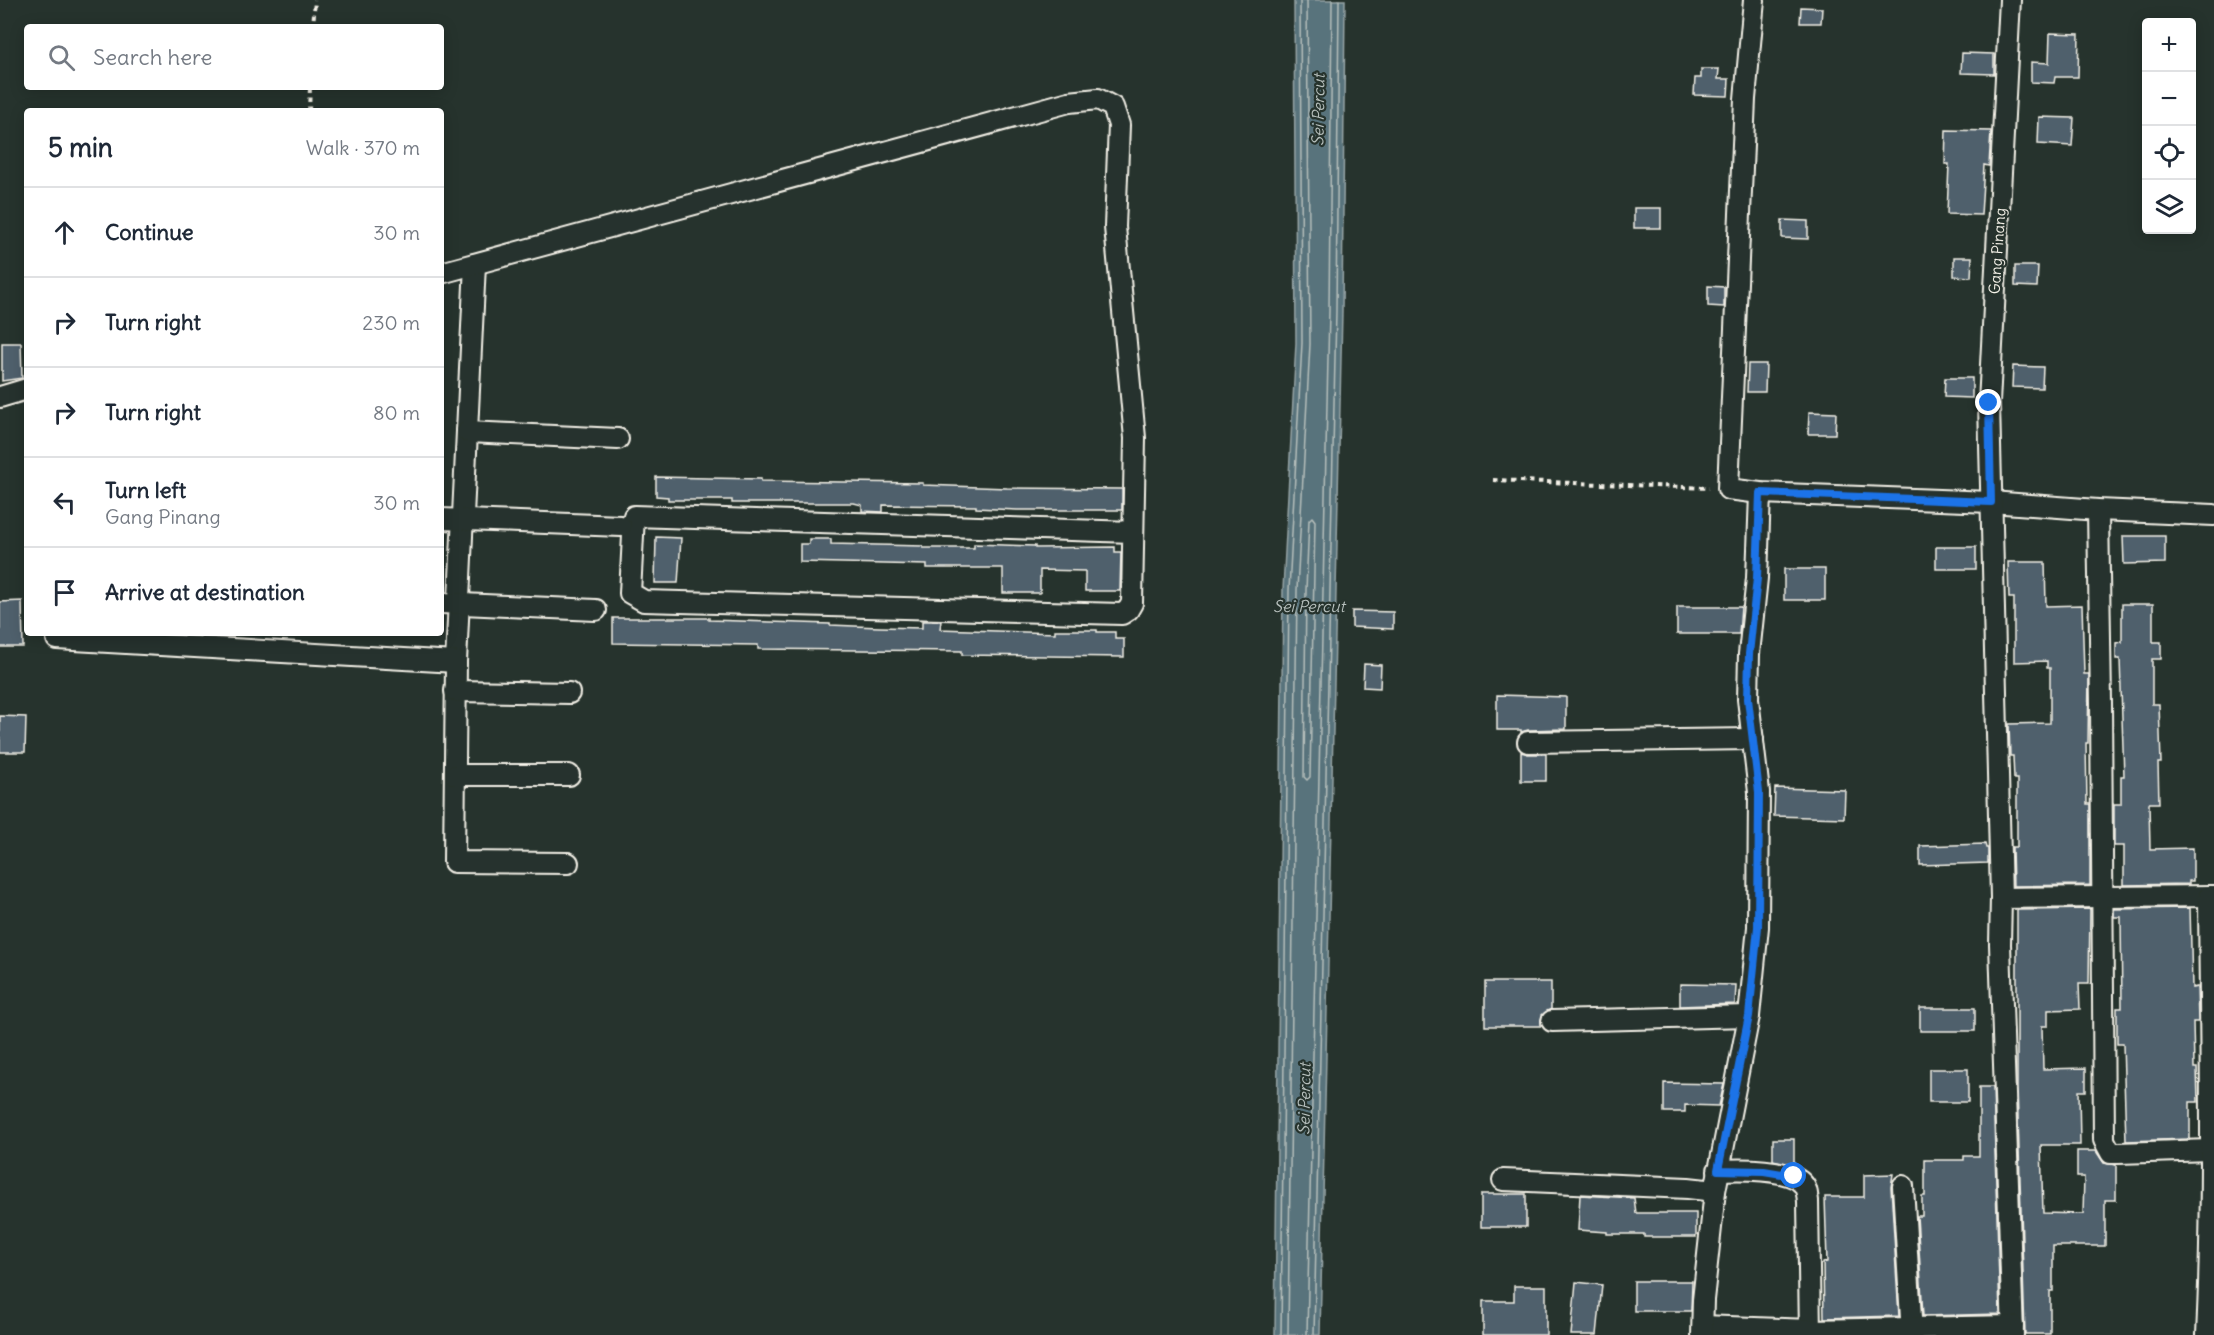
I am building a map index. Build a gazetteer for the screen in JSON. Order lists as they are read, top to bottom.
{
  "streets": {
    "street": ["Gang Pinang"]
  },
  "water": ["Sei Percut"],
  "page": {
    "map_buttons": ["+", "−"],
    "search": "Search here",
    "heading": ["5 min", "Walk · 370 m"],
    "list": [
      ["Continue", "30 m"],
      ["Turn right", "230 m"],
      ["Turn right", "80 m"],
      ["Turn left", "Gang Pinang", "30 m"],
      "Arrive at destination"
    ]
  }
}
